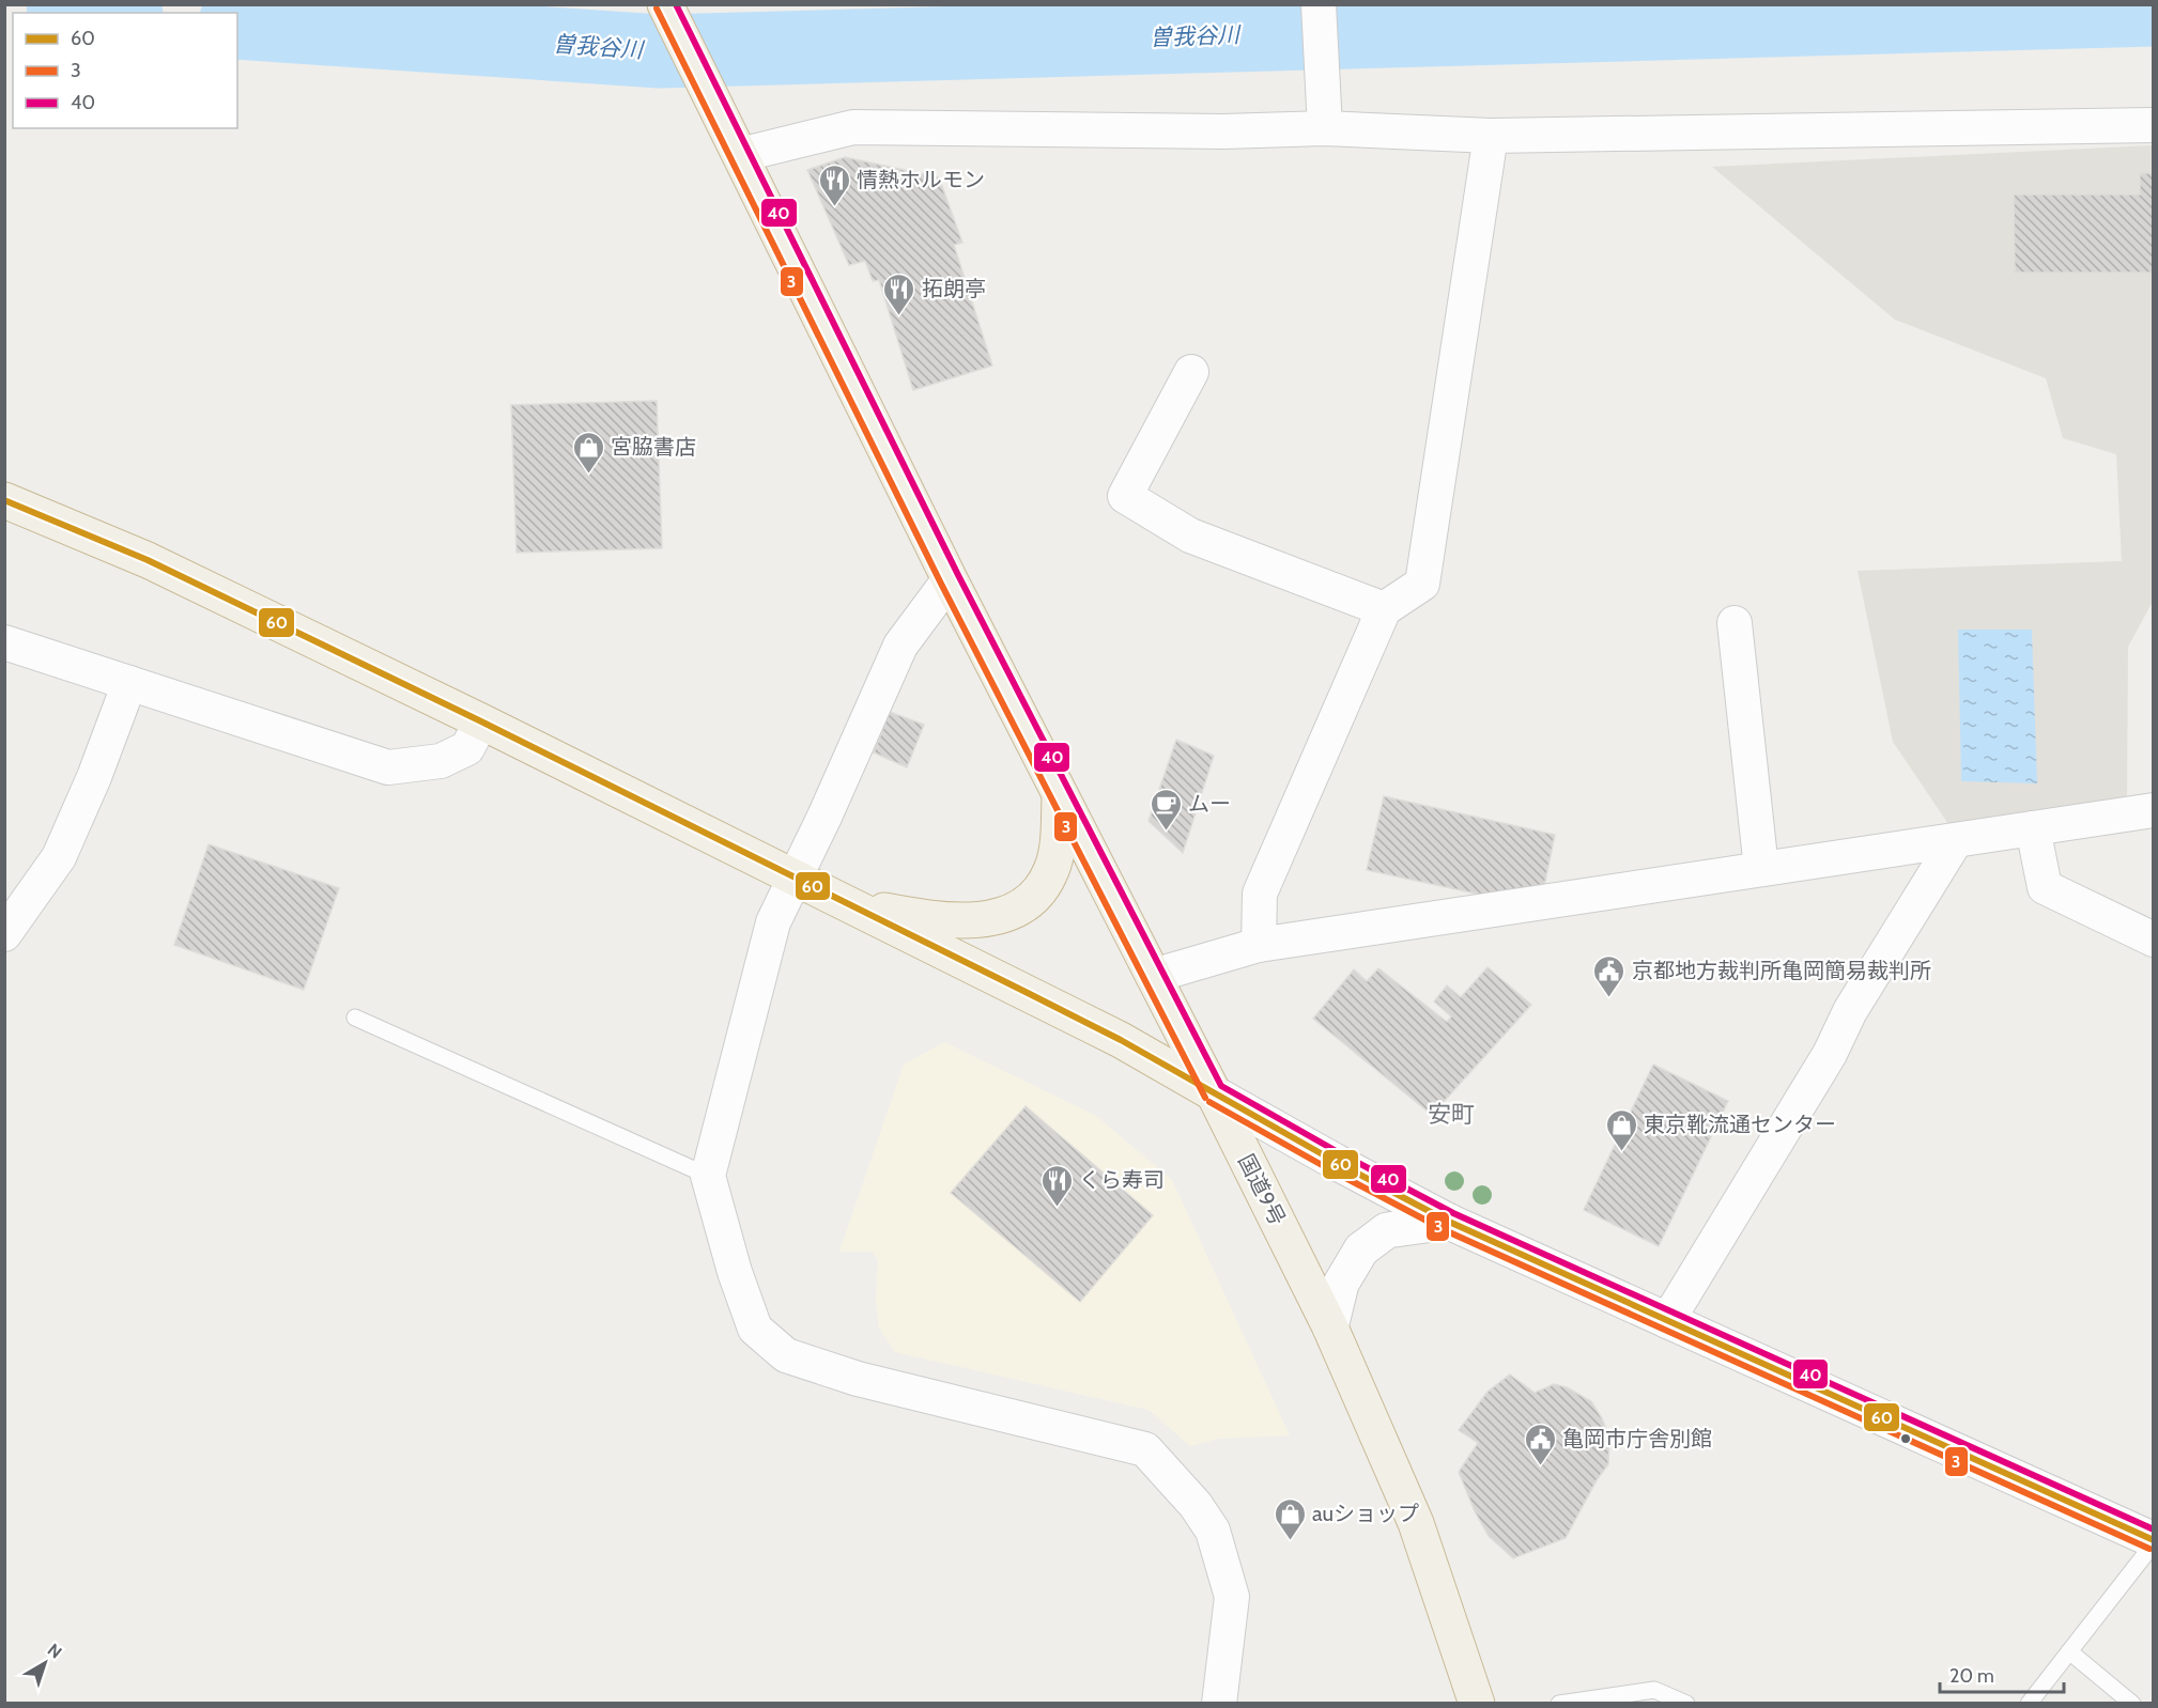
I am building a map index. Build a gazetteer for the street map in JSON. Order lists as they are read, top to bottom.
{
  "streets": {
    "highway": ["国道9号"]
  },
  "districts": ["安町"],
  "water": ["曽我谷川"],
  "places": {
    "restaurant": ["情熱ホルモン", "拓朗亭", "くら寿司"],
    "shop": ["宮脇書店", "東京靴流通センター", "auショップ"],
    "cafe": ["ムー"],
    "public building": ["京都地方裁判所亀岡簡易裁判所", "亀岡市庁舎別館"]
  },
  "lines": ["transit line 40", "transit line 3", "transit line 60"],
  "legend": ["60", "3", "40"],
  "scale_bar": "20 m",
  "north": "top right"
}
